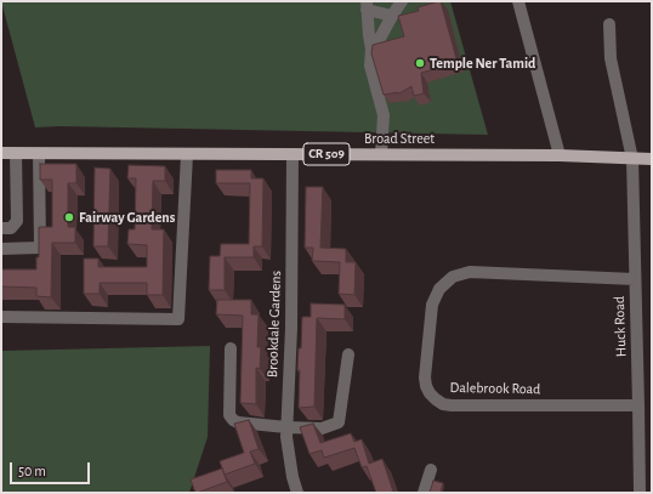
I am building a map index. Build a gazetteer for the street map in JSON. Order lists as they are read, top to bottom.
{
  "streets": {
    "main road": ["Broad Street", "CR 509"],
    "street": ["Brookdale Gardens", "Huck Road", "Dalebrook Road"]
  },
  "crossings": [
    ["Broad Street", "Brookdale Gardens"],
    ["Broad Street", "Huck Road"],
    ["Huck Road", "Dalebrook Road"]
  ],
  "places": ["Temple Ner Tamid", "Fairway Gardens"],
  "scale_bar": "50 m"
}
